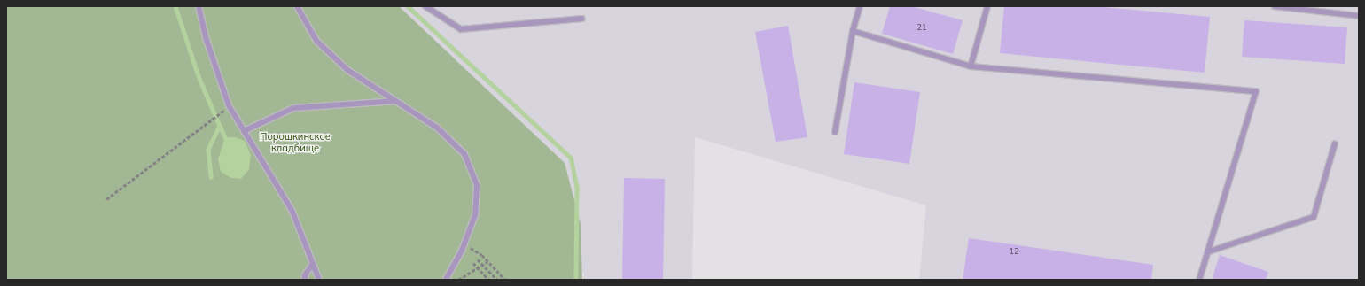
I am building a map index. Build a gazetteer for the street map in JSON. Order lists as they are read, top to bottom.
{
  "parks": ["Порошкинское кладбище"],
  "house_numbers": ["21", "12"]
}
